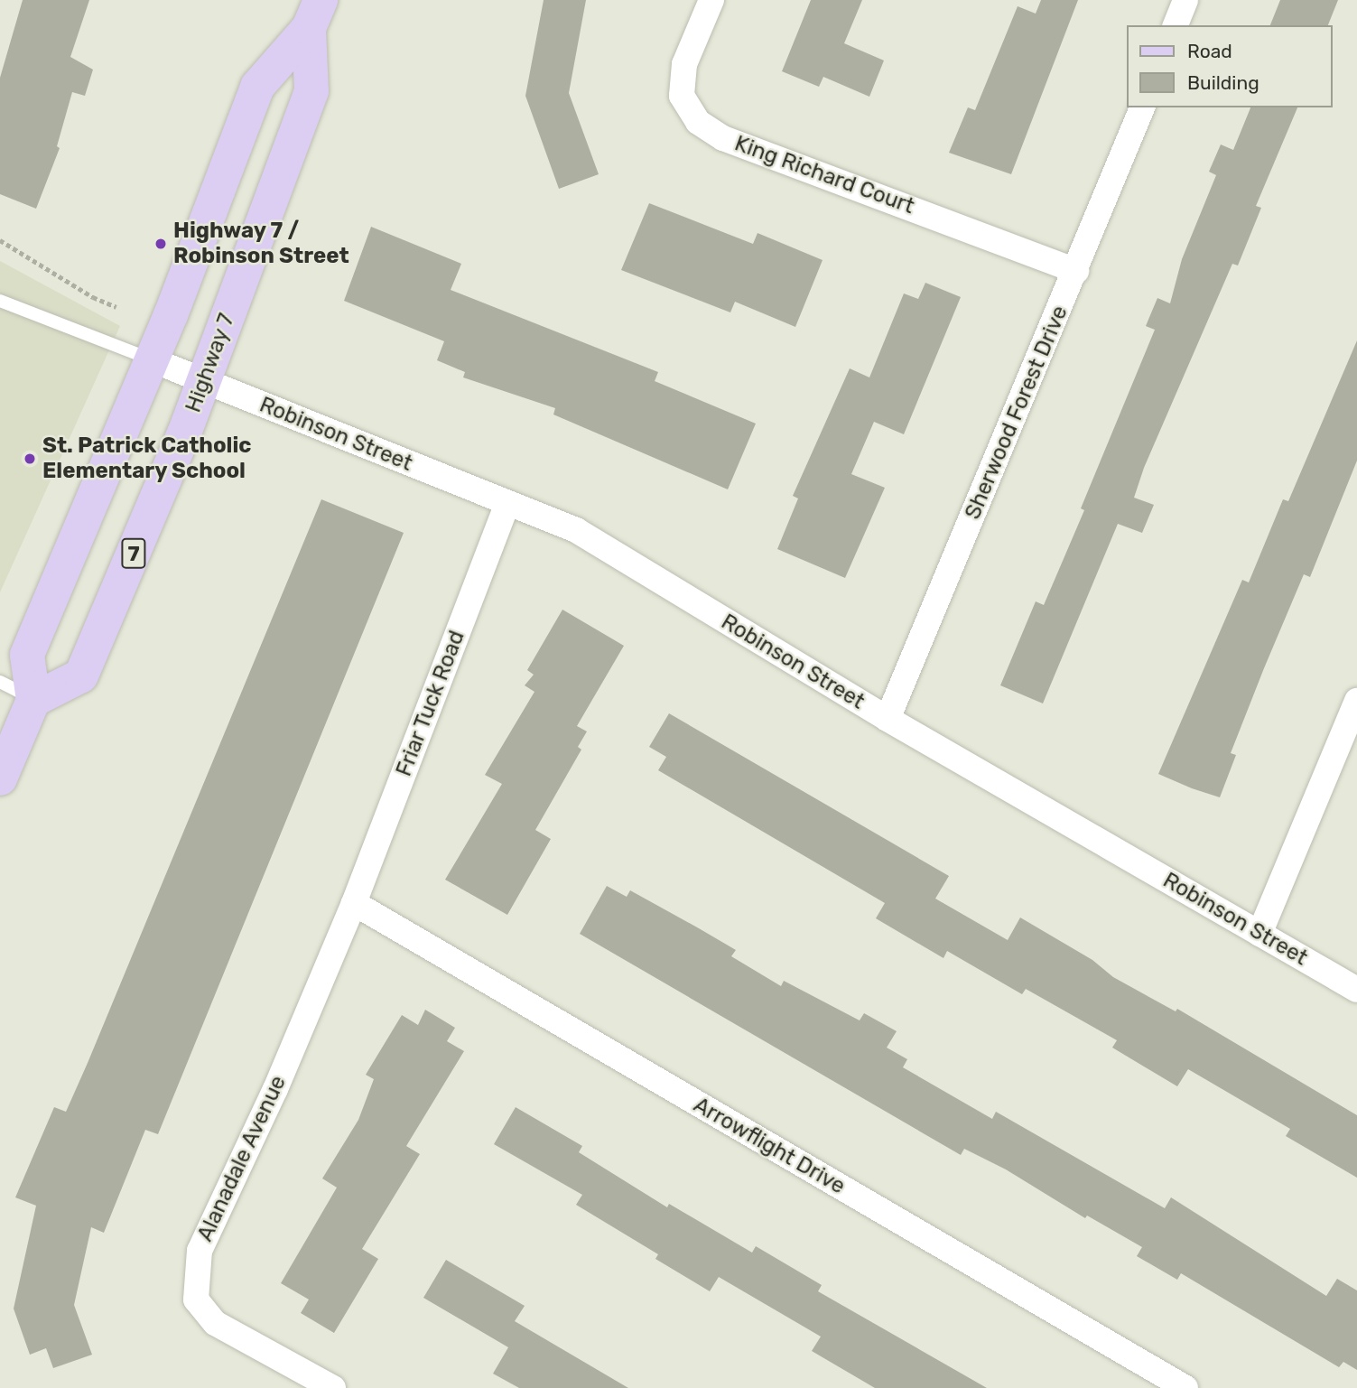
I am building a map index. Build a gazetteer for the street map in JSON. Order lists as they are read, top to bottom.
{
  "streets": {
    "main road": ["Highway 7", "7"],
    "street": [
      "King Richard Court",
      "Sherwood Forest Drive",
      "Robinson Street",
      "Friar Tuck Road",
      "Arrowflight Drive",
      "Alanadale Avenue"
    ]
  },
  "crossings": [
    ["King Richard Court", "Sherwood Forest Drive"],
    ["Highway 7", "Robinson Street"],
    ["Sherwood Forest Drive", "Robinson Street"],
    ["Robinson Street", "Friar Tuck Road"],
    ["Friar Tuck Road", "Arrowflight Drive"],
    ["Friar Tuck Road", "Alanadale Avenue"],
    ["Arrowflight Drive", "Alanadale Avenue"]
  ],
  "places": ["Highway 7 / Robinson Street", "St. Patrick Catholic Elementary School"],
  "legend": ["Road", "Building"]
}
